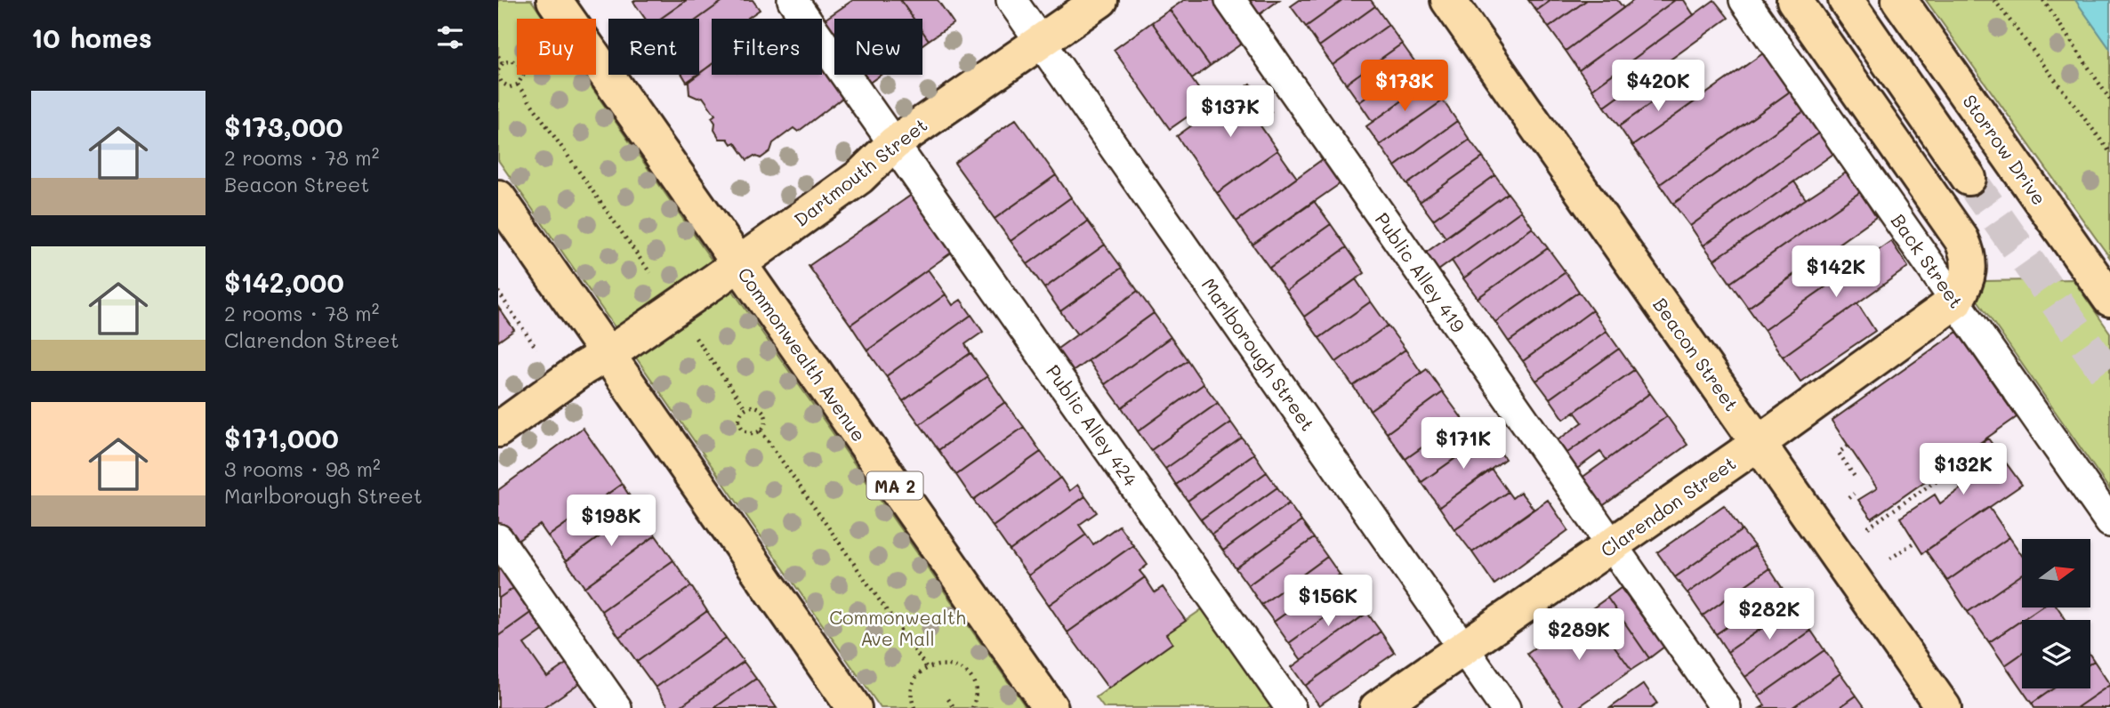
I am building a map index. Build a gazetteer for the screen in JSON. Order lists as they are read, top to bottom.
{
  "streets": {
    "main road": [
      "Storrow Drive",
      "Dartmouth Street",
      "Commonwealth Avenue",
      "Beacon Street",
      "MA 2",
      "Clarendon Street"
    ],
    "street": [
      "Back Street",
      "Public Alley 419",
      "Marlborough Street",
      "Public Alley 424"
    ]
  },
  "crossings": [
    ["Dartmouth Street", "Commonwealth Avenue"],
    ["Dartmouth Street", "Marlborough Street"],
    ["Dartmouth Street", "Public Alley 424"],
    ["Back Street", "Clarendon Street"],
    ["Public Alley 419", "Clarendon Street"],
    ["Marlborough Street", "Clarendon Street"],
    ["Beacon Street", "Clarendon Street"]
  ],
  "parks": ["Commonwealth Ave Mall"],
  "north": "right",
  "page": {
    "heading": "10 homes",
    "chip": [
      "Buy",
      "Rent",
      "Filters",
      "New"
    ],
    "price": [
      "$173K",
      "$420K",
      "$137K",
      "$142K",
      "$171K",
      "$132K",
      "$198K",
      "$156K",
      "$282K",
      "$289K"
    ],
    "list": [
      {
        "name": "$173,000",
        "note": "2 rooms · 78 m² · Beacon Street"
      },
      {
        "name": "$142,000",
        "note": "2 rooms · 78 m² · Clarendon Street"
      },
      {
        "name": "$171,000",
        "note": "3 rooms · 98 m² · Marlborough Street"
      }
    ]
  }
}
